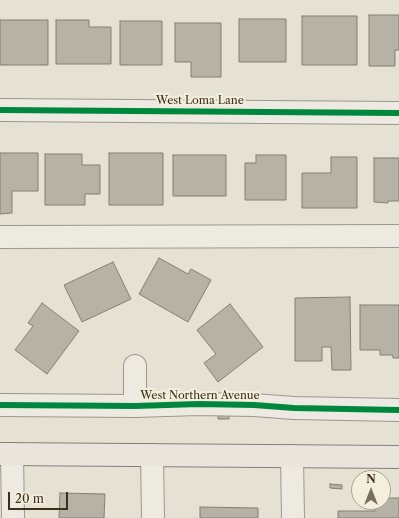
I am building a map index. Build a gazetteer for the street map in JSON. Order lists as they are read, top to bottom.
{
  "streets": {
    "street": ["West Loma Lane", "West Northern Avenue"]
  },
  "scale_bar": "20 m",
  "north": "top"
}
